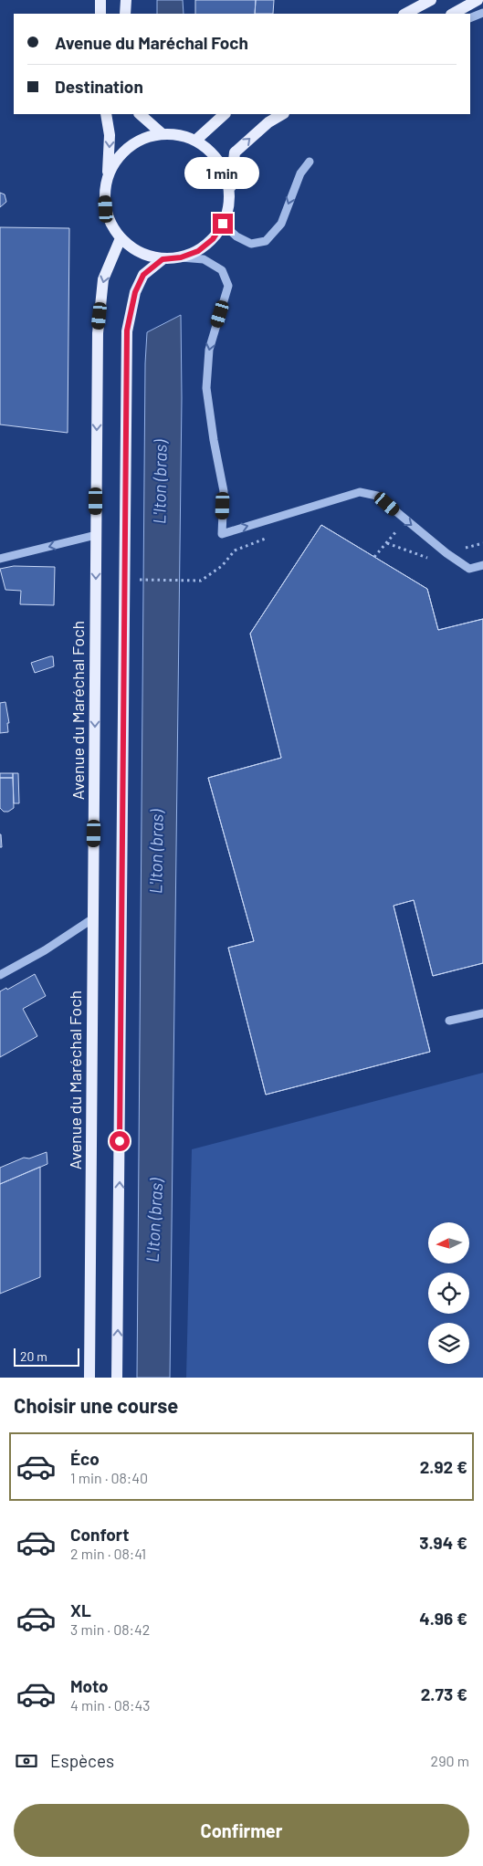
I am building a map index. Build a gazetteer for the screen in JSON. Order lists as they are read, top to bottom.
{
  "streets": {
    "main road": ["Avenue du Maréchal Foch"]
  },
  "water": ["L'Iton (bras)"],
  "scale_bar": "20 m",
  "north": "left",
  "page": {
    "banner": ["Avenue du Maréchal Foch", "Destination"],
    "bubble": "1 min",
    "scale": "20 m",
    "heading": "Choisir une course",
    "list": [
      {
        "name": "Éco",
        "note": "1 min · 08:40",
        "value": "2.92 €"
      },
      {
        "name": "Confort",
        "note": "2 min · 08:41",
        "value": "3.94 €"
      },
      {
        "name": "XL",
        "note": "3 min · 08:42",
        "value": "4.96 €"
      },
      {
        "name": "Moto",
        "note": "4 min · 08:43",
        "value": "2.73 €"
      }
    ],
    "pay": ["Espèces", "290 m"],
    "buttons": "Confirmer"
  }
}
